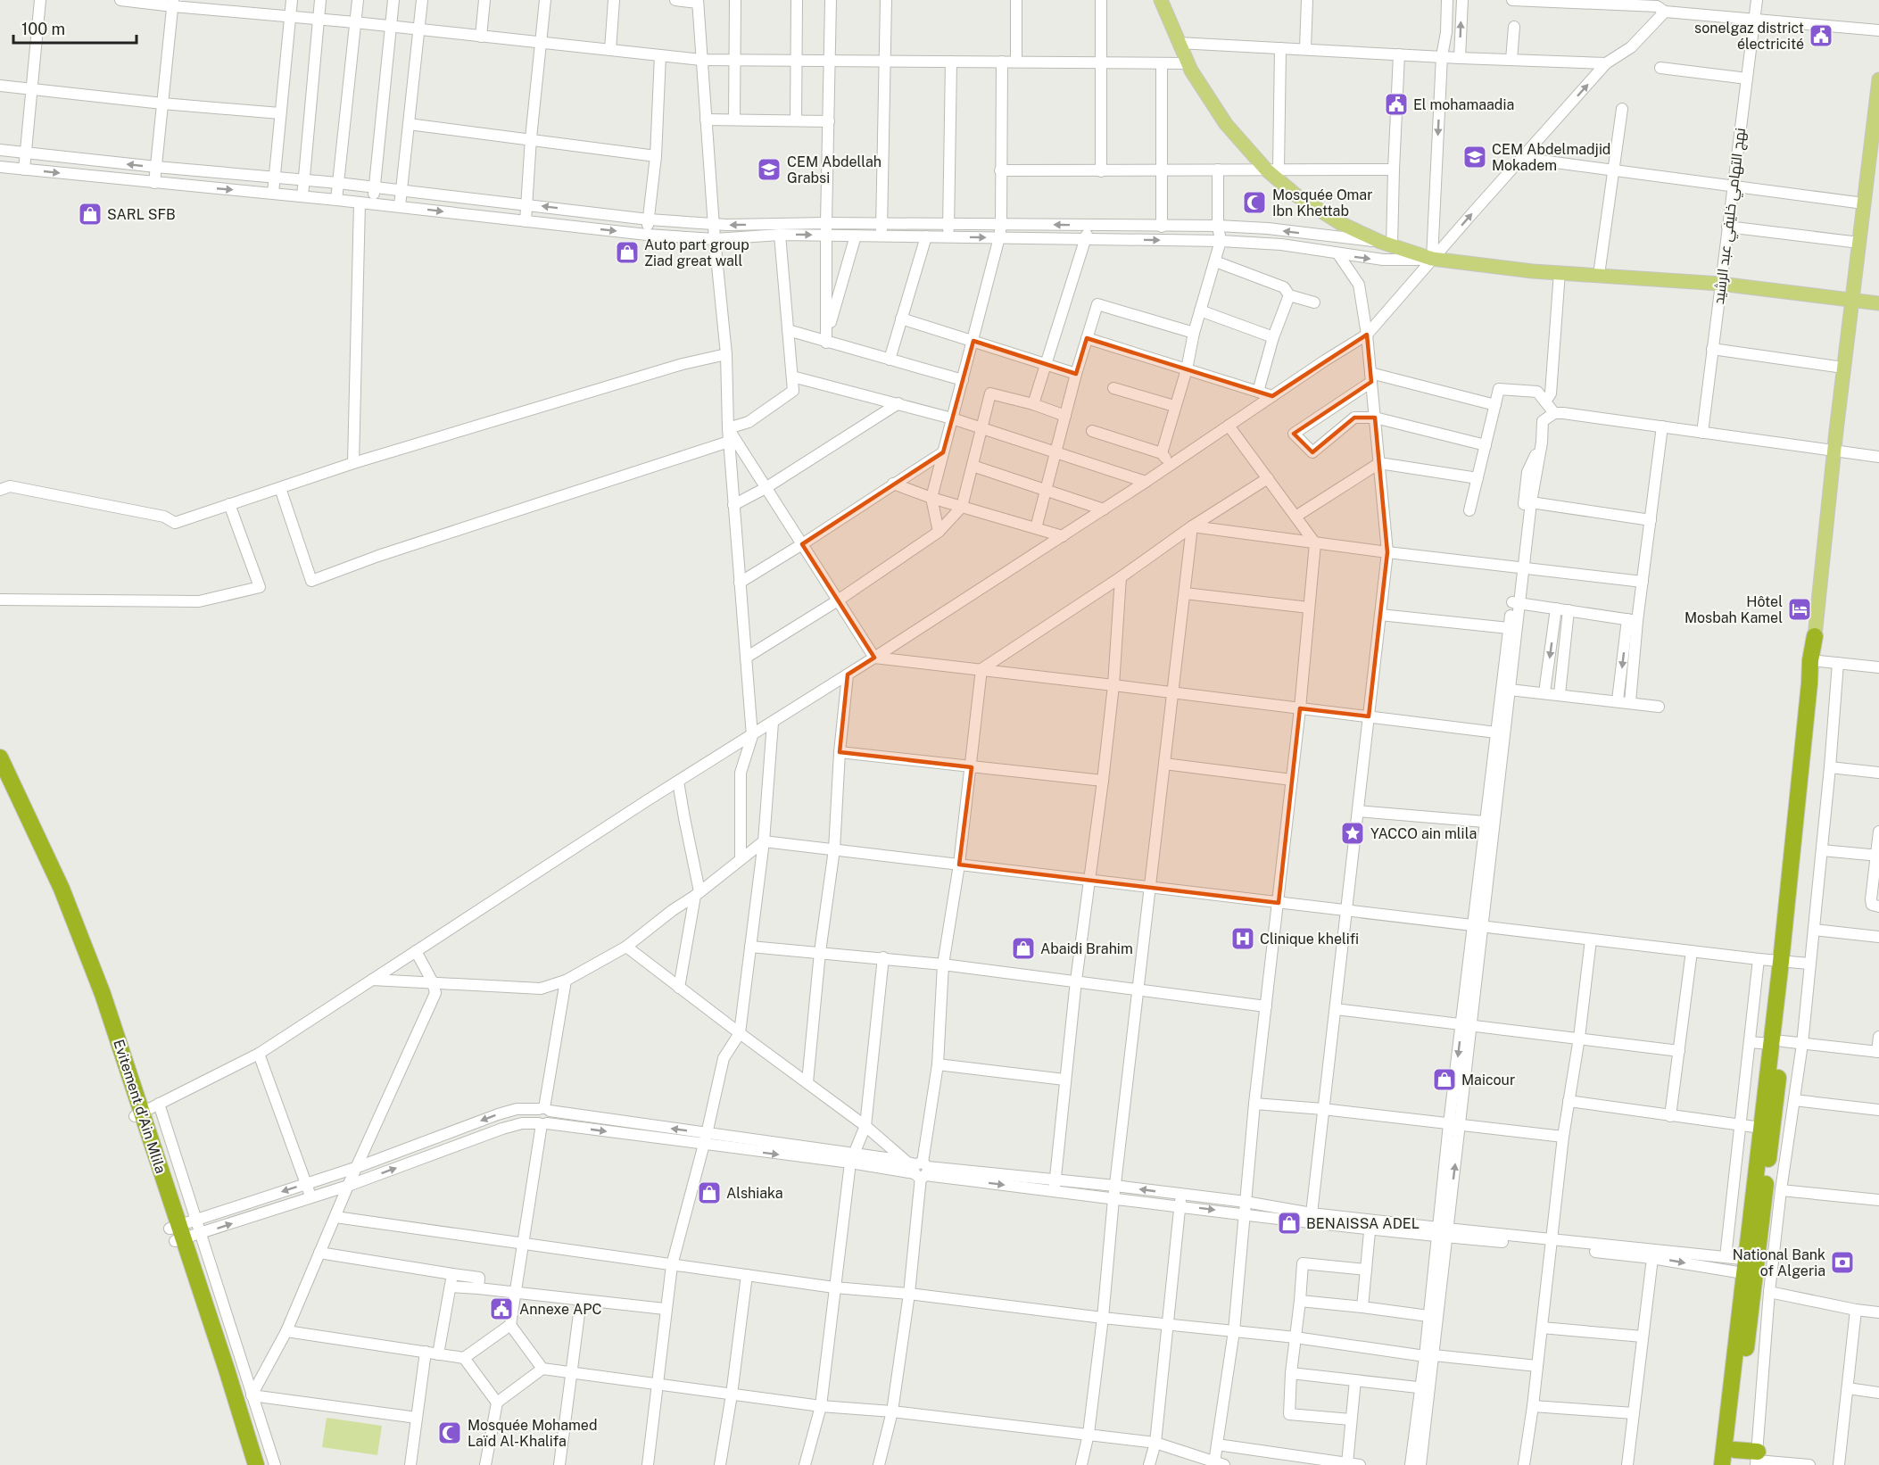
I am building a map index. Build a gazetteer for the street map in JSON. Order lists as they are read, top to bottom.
{
  "streets": {
    "highway": ["Evitement d'Ain Mlila"],
    "street": ["نهج التهامي خليفي عبد الرشيد"]
  },
  "places": {
    "public building": ["sonelgaz district électricité", "El mohamaadia", "Annexe APC"],
    "school or university": ["CEM Abdelmadjid Mokadem", "CEM Abdellah Grabsi"],
    "mosque": ["Mosquée Omar Ibn Khettab", "Mosquée Mohamed Laïd Al-Khalifa"],
    "shop": [
      "SARL SFB",
      "Auto part group Ziad great wall",
      "Abaidi Brahim",
      "Maicour",
      "Alshiaka",
      "BENAISSA ADEL"
    ],
    "hotel": ["Hôtel Mosbah Kamel"],
    "place": ["YACCO ain mlila"],
    "hospital": ["Clinique khelifi"],
    "bank": ["National Bank of Algeria"]
  },
  "scale_bar": "100 m"
}
